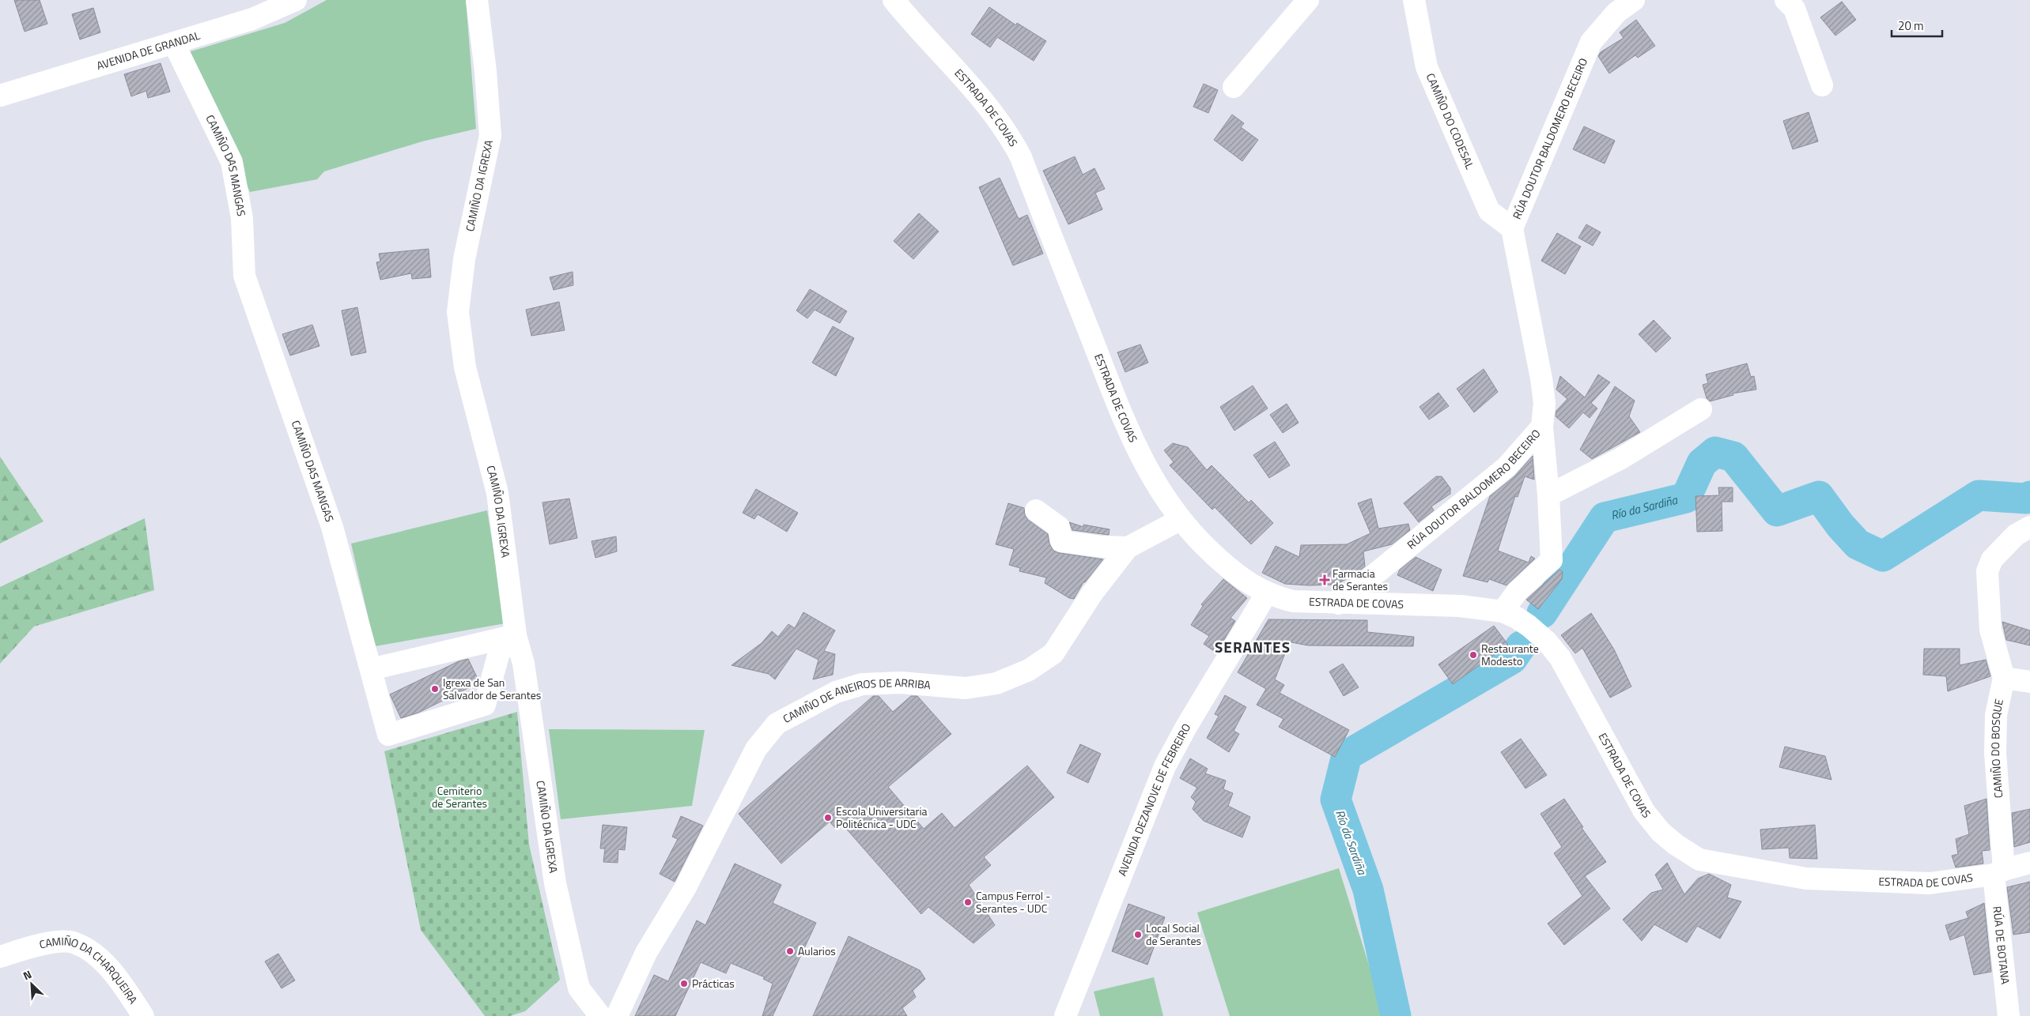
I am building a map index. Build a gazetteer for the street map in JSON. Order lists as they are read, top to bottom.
{
  "streets": {
    "street": [
      "AVENIDA DE GRANDAL",
      "ESTRADA DE COVAS",
      "CAMIÑO DO CODESAL",
      "RÚA DOUTOR BALDOMERO BECEIRO",
      "CAMIÑO DAS MANGAS",
      "CAMIÑO DA IGREXA",
      "CAMIÑO DE ANEIROS DE ARRIBA",
      "CAMIÑO DO BOSQUE",
      "AVENIDA DEZANOVE DE FEBREIRO",
      "RÚA DE BOTANA",
      "CAMIÑO DA CHARQUEIRA"
    ]
  },
  "crossings": [
    ["AVENIDA DE GRANDAL", "CAMIÑO DAS MANGAS"],
    ["ESTRADA DE COVAS", "RÚA DOUTOR BALDOMERO BECEIRO"],
    ["ESTRADA DE COVAS", "CAMIÑO DE ANEIROS DE ARRIBA"],
    ["ESTRADA DE COVAS", "CAMIÑO DO BOSQUE"],
    ["ESTRADA DE COVAS", "AVENIDA DEZANOVE DE FEBREIRO"],
    ["ESTRADA DE COVAS", "RÚA DE BOTANA"],
    ["CAMIÑO DO CODESAL", "RÚA DOUTOR BALDOMERO BECEIRO"],
    ["CAMIÑO DAS MANGAS", "CAMIÑO DA IGREXA"],
    ["CAMIÑO DO BOSQUE", "RÚA DE BOTANA"]
  ],
  "districts": ["SERANTES"],
  "water": ["Río da Sardiña"],
  "parks": ["Cemiterio de Serantes"],
  "places": {
    "health": ["Farmacia de Serantes"],
    "other": [
      "Restaurante Modesto",
      "Igrexa de San Salvador de Serantes",
      "Escola Universitaria Politécnica - UDC",
      "Campus Ferrol - Serantes - UDC",
      "Local Social de Serantes",
      "Aularios",
      "Prácticas"
    ]
  },
  "scale_bar": "20 m",
  "north": "top left"
}
